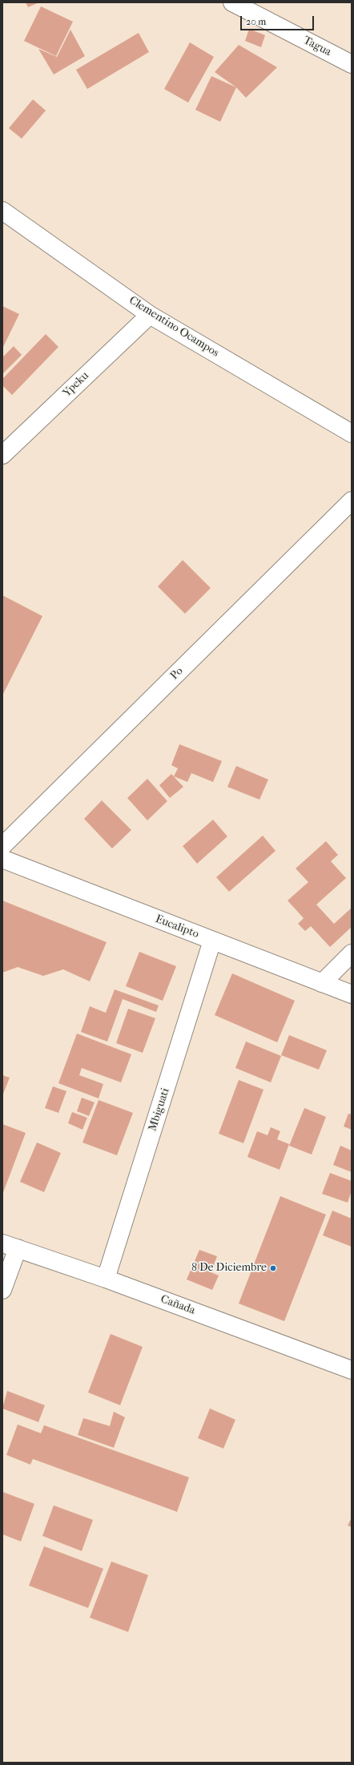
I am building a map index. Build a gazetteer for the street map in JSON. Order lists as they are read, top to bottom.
{
  "streets": {
    "street": [
      "Tagua",
      "Clementino Ocampos",
      "Ypeku",
      "Po",
      "Eucalipto",
      "Mbiguati",
      "Cañada"
    ]
  },
  "crossings": [
    ["Clementino Ocampos", "Ypeku"],
    ["Eucalipto", "Mbiguati"],
    ["Mbiguati", "Cañada"]
  ],
  "places": ["8 De Diciembre"],
  "scale_bar": "20 m"
}
